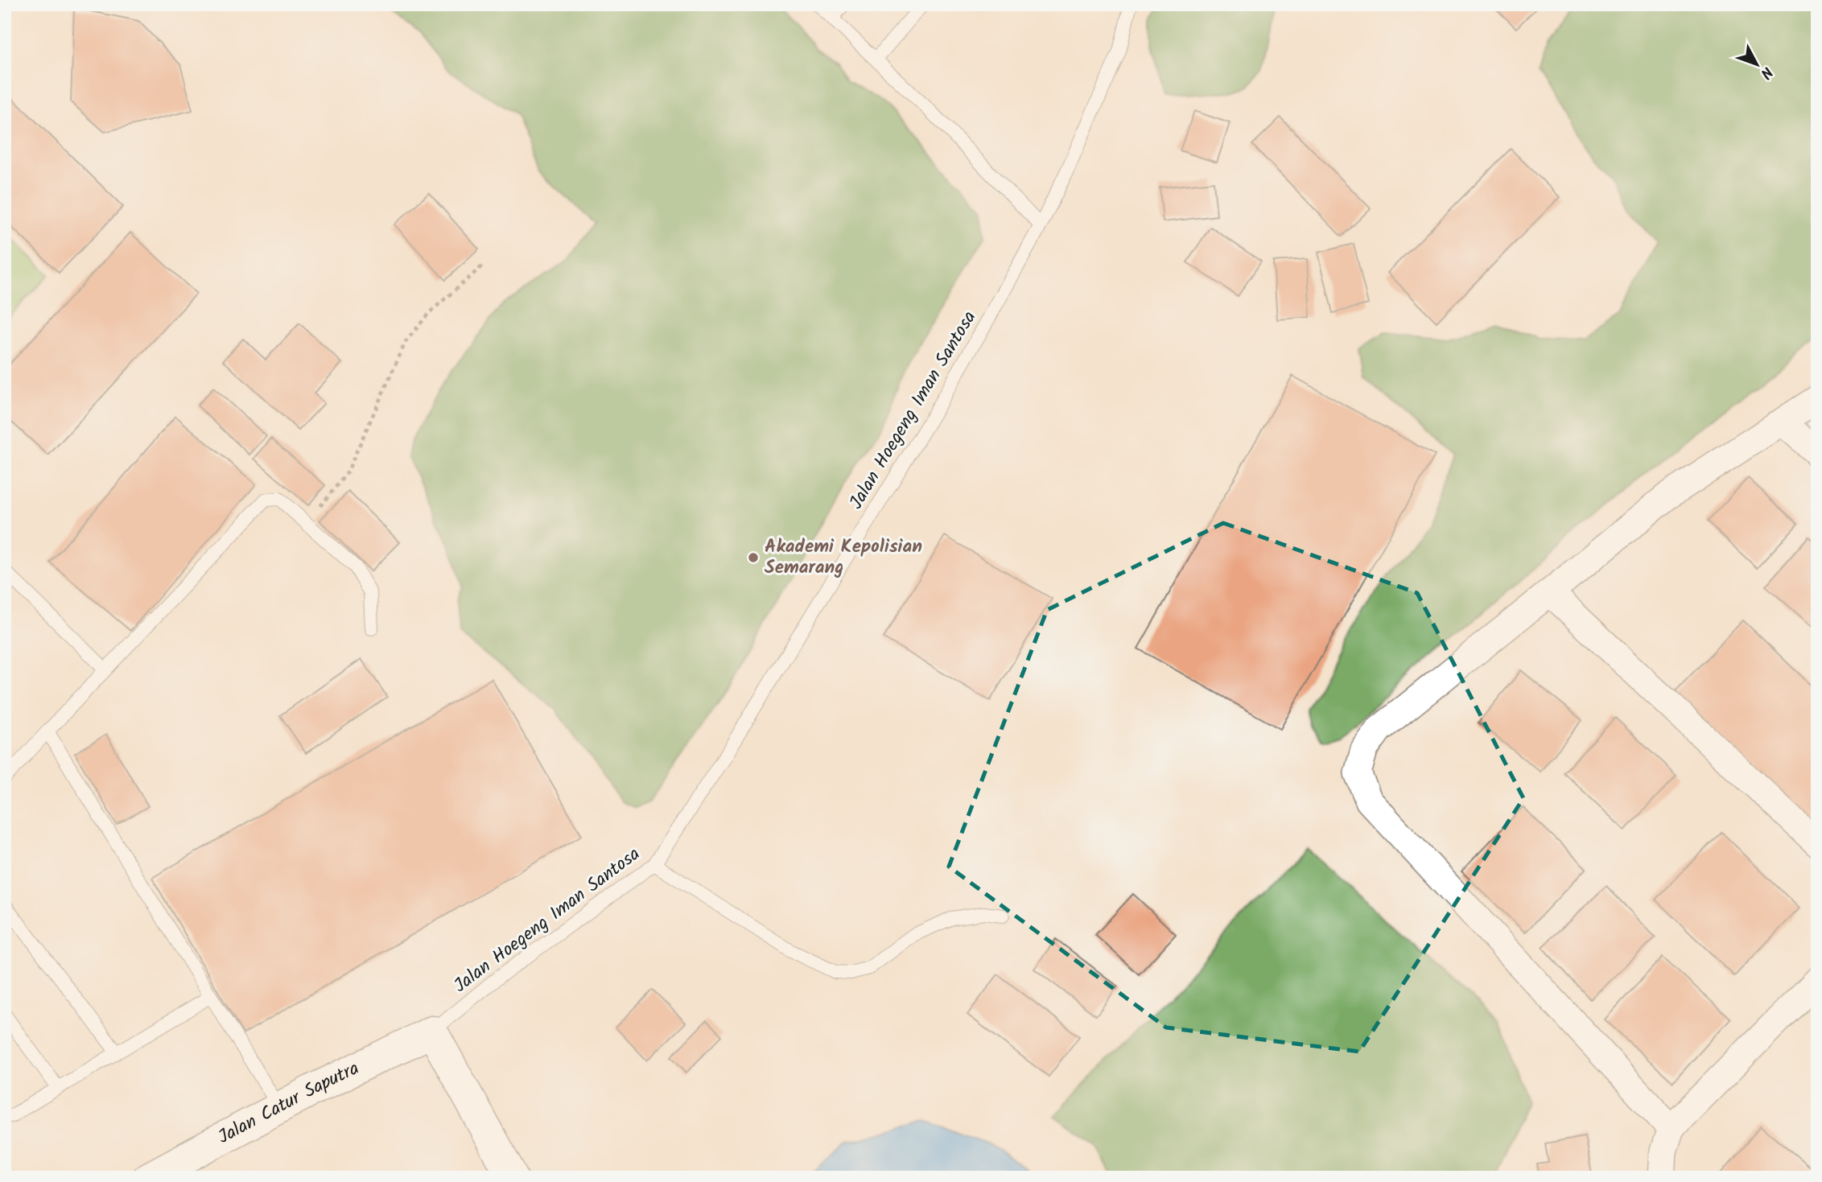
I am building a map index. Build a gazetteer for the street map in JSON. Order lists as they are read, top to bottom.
{
  "streets": {
    "street": ["Jalan Catur Saputra"],
    "lane": ["Jalan Hoegeng Iman Santosa"]
  },
  "crossings": [
    ["Jalan Hoegeng Iman Santosa", "Jalan Catur Saputra"]
  ],
  "places": ["Akademi Kepolisian Semarang"],
  "north": "bottom right"
}
